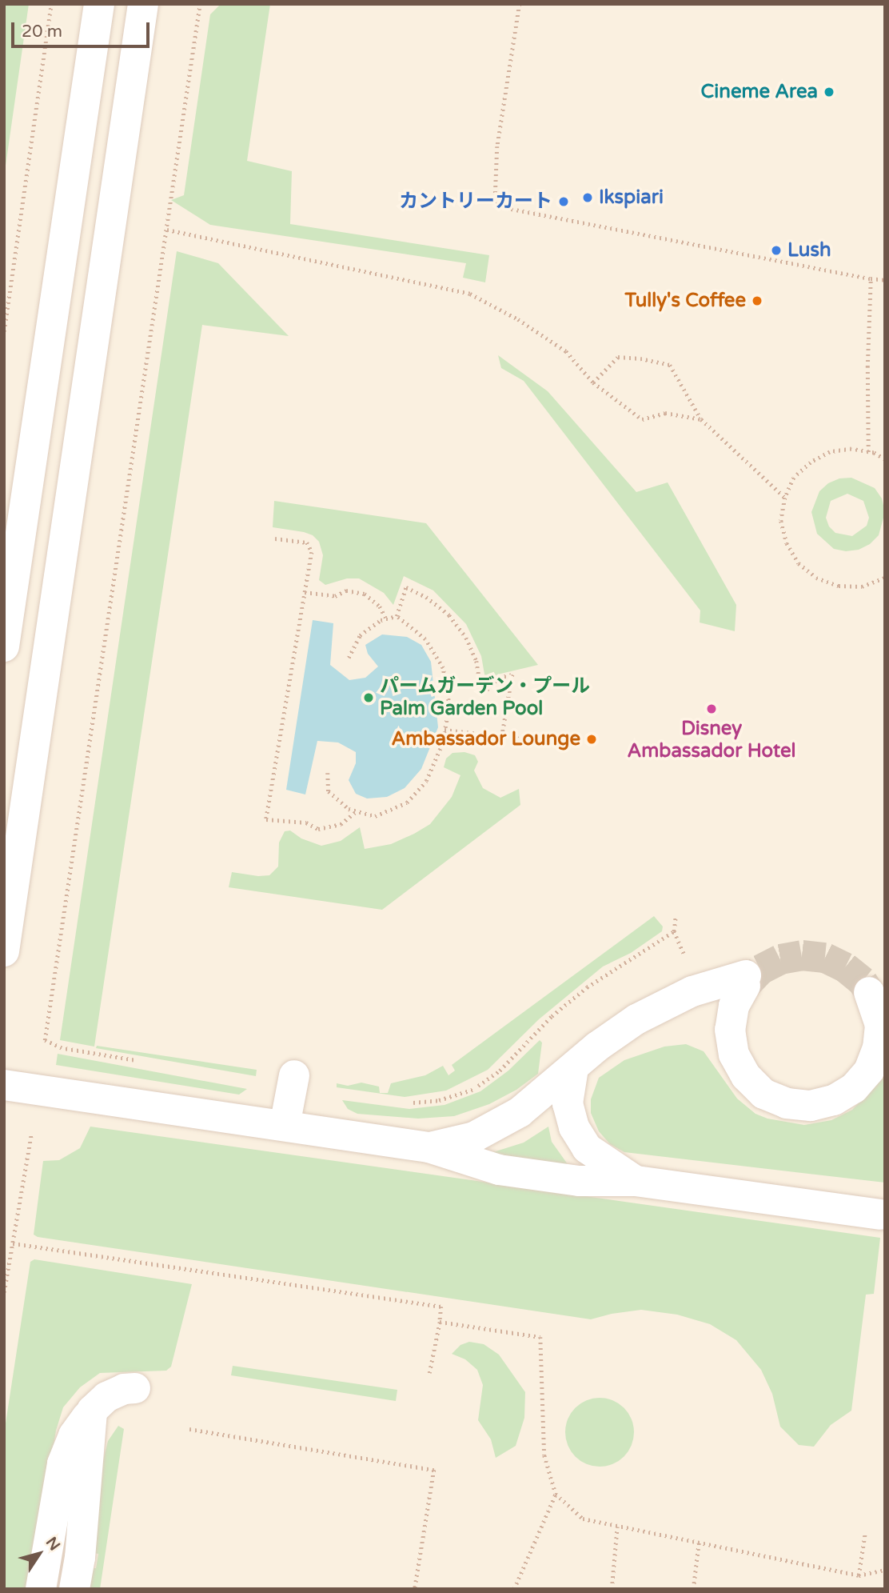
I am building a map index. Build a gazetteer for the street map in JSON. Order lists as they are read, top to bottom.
{
  "places": [
    "Cineme Area",
    "Ikspiari",
    "カントリーカート",
    "Lush",
    "Tully's Coffee",
    "パームガーデン・プール Palm Garden Pool",
    "Disney Ambassador Hotel",
    "Ambassador Lounge"
  ],
  "scale_bar": "20 m",
  "north": "top right"
}
